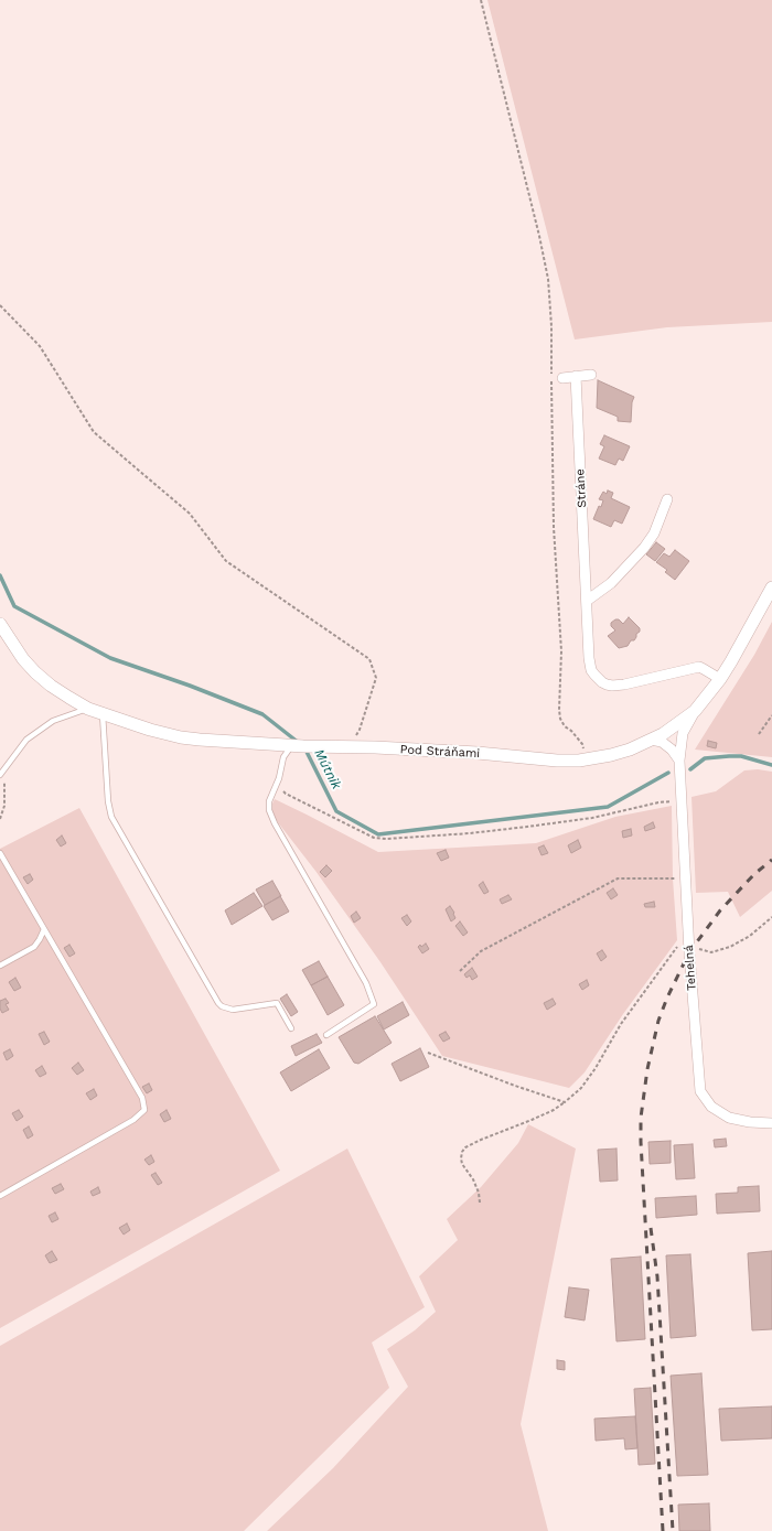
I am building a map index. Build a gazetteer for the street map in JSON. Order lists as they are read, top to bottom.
{
  "streets": {
    "street": ["Stráne", "Pod Stráňami", "Tehelná"]
  },
  "crossings": [
    ["Stráne", "Pod Stráňami"],
    ["Pod Stráňami", "Tehelná"]
  ],
  "water": ["Mútnik"]
}
